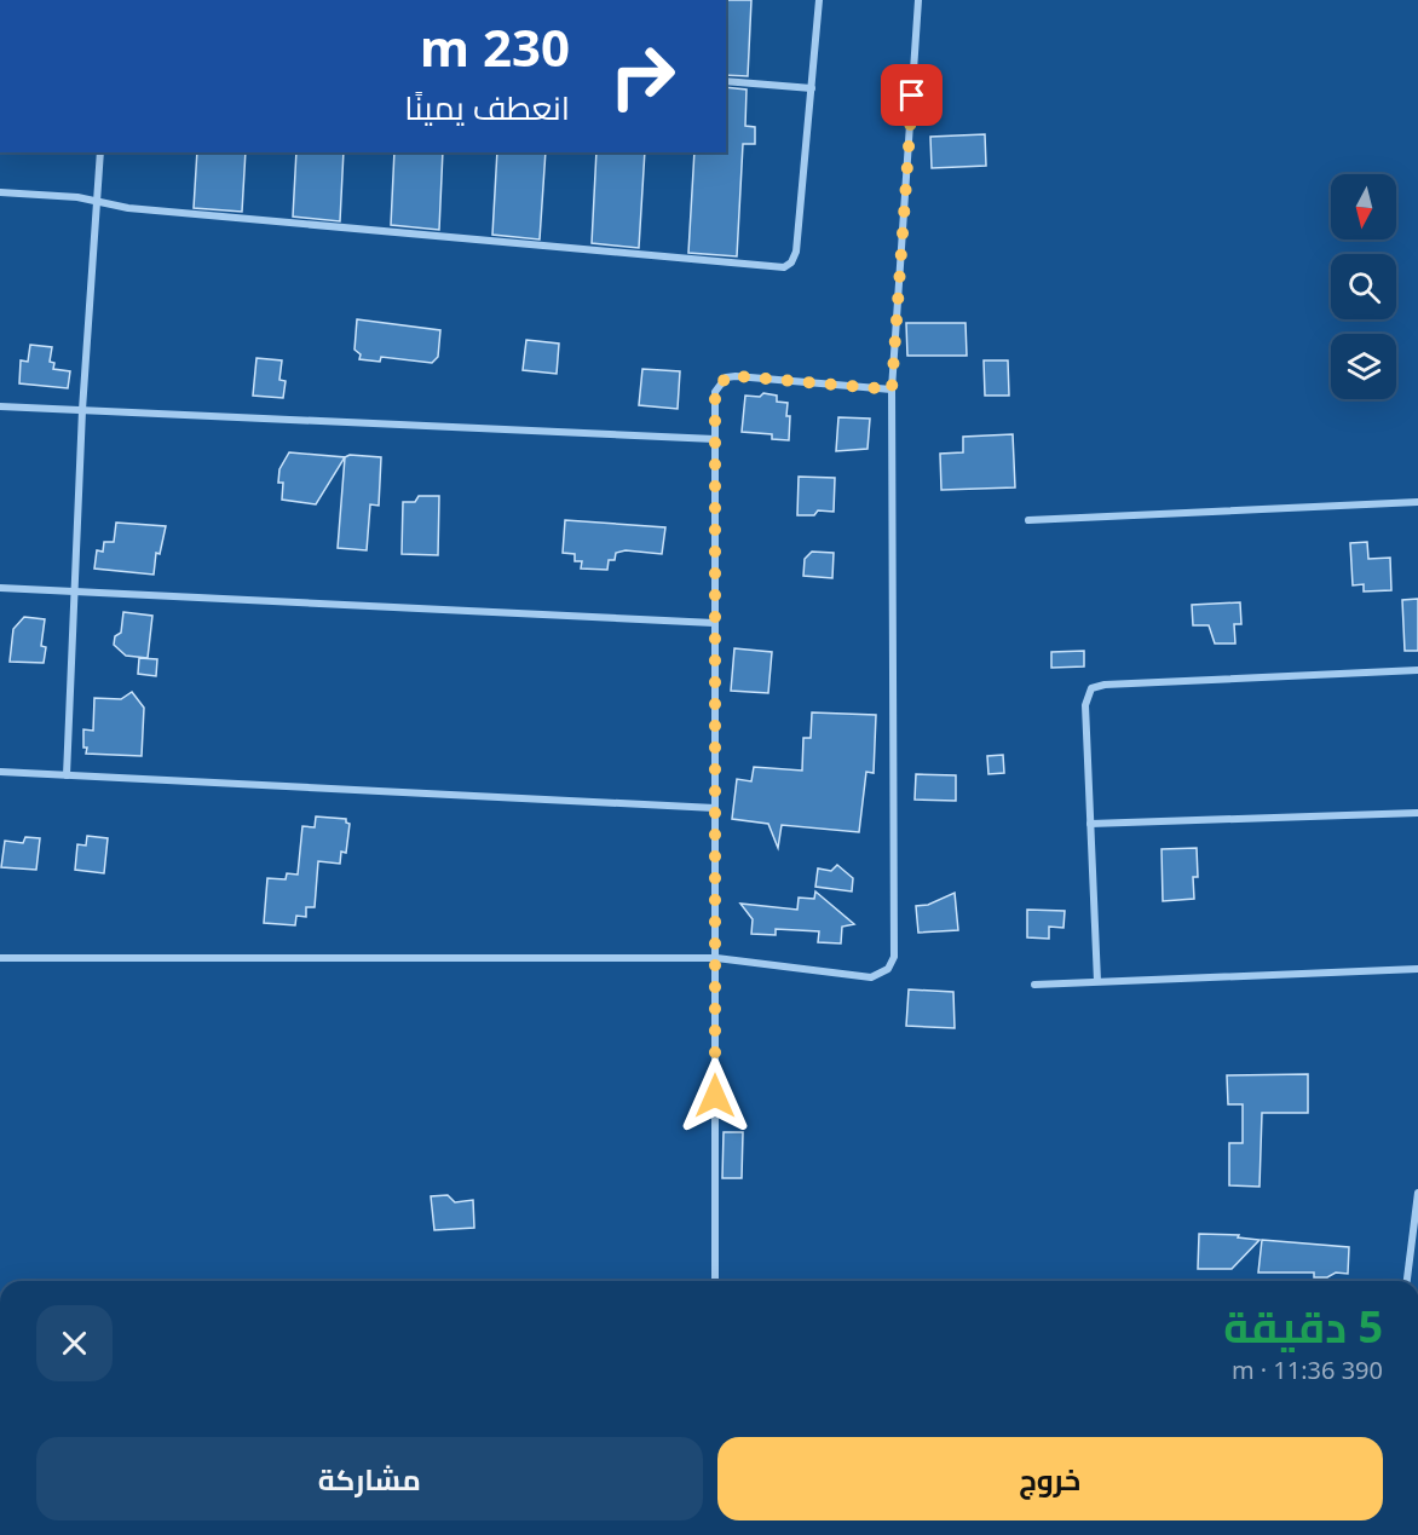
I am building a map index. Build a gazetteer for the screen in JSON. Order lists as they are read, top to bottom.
{
  "north": "bottom",
  "page": {
    "turn": ["230 m", "انعطف يمينًا"],
    "heading": ["5 دقيقة", "390 m · 11:36"],
    "buttons": ["خروج", "مشاركة"]
  }
}
